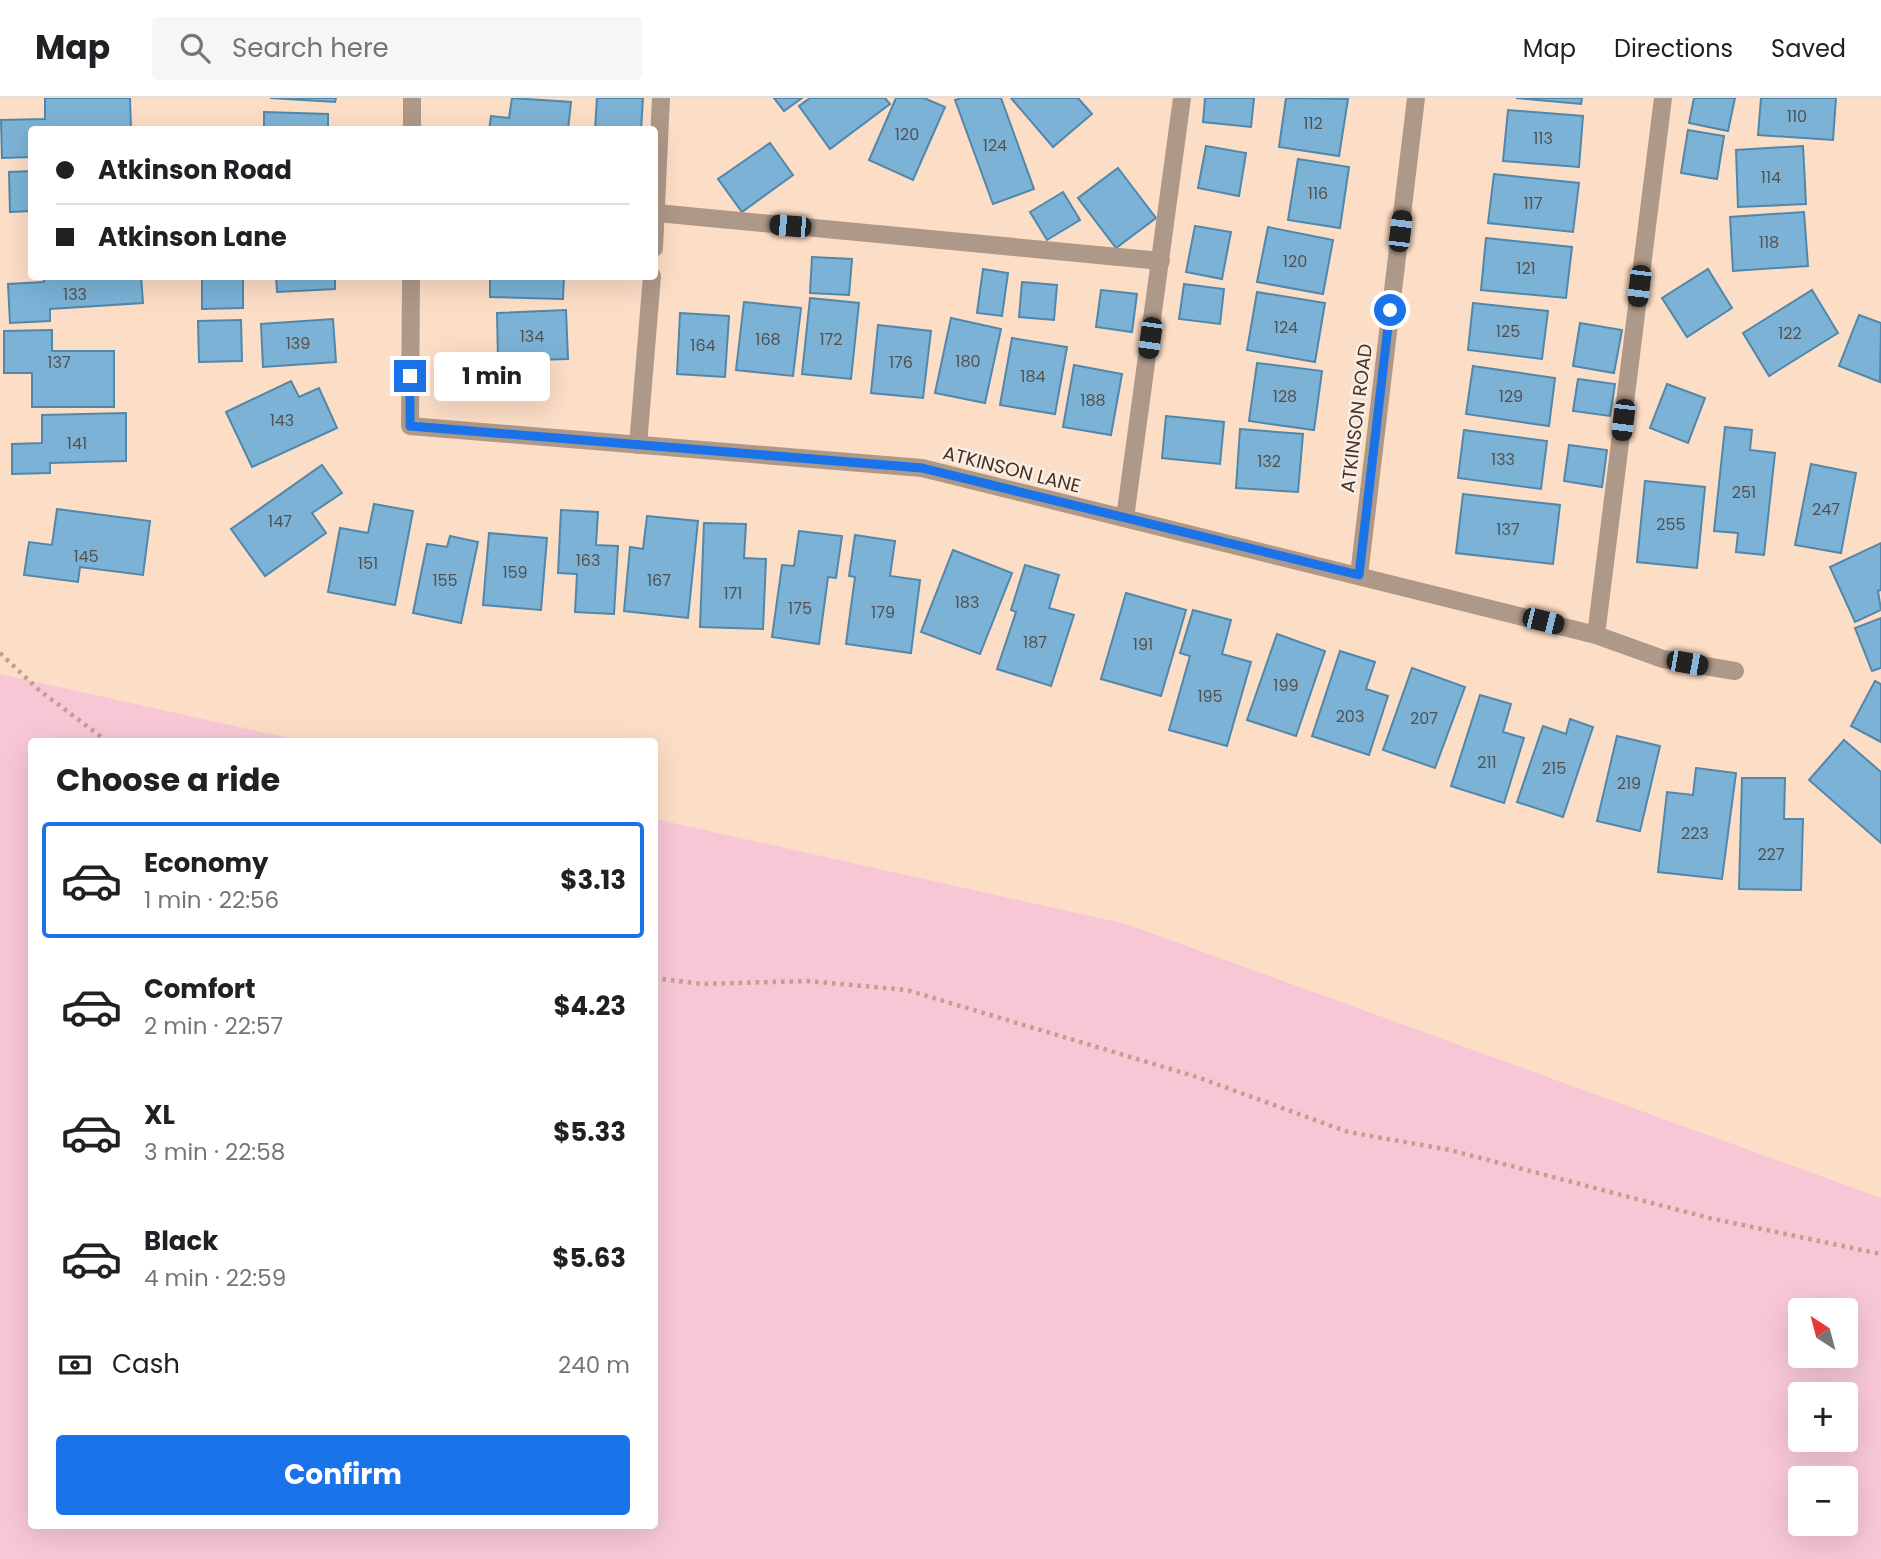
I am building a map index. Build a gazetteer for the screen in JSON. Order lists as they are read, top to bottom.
{
  "streets": {
    "street": ["ATKINSON ROAD", "ATKINSON LANE"]
  },
  "crossings": [
    ["ATKINSON ROAD", "ATKINSON LANE"]
  ],
  "house_numbers": [
    "110",
    "112",
    "120",
    "113",
    "124",
    "114",
    "116",
    "117",
    "118",
    "120",
    "121",
    "133",
    "124",
    "125",
    "122",
    "134",
    "168",
    "172",
    "139",
    "164",
    "180",
    "137",
    "176",
    "184",
    "128",
    "129",
    "188",
    "143",
    "141",
    "133",
    "132",
    "251",
    "247",
    "147",
    "255",
    "137",
    "145",
    "163",
    "151",
    "159",
    "155",
    "167",
    "171",
    "183",
    "175",
    "179",
    "187",
    "191",
    "199",
    "195",
    "203",
    "207",
    "211",
    "215",
    "219",
    "223",
    "227"
  ],
  "north": "top left",
  "page": {
    "header": "Map",
    "search": "Search here",
    "nav": ["Map", "Directions", "Saved"],
    "banner": ["Atkinson Road", "Atkinson Lane"],
    "bubble": "1 min",
    "heading": "Choose a ride",
    "list": [
      {
        "name": "Economy",
        "note": "1 min · 22:56",
        "value": "$3.13"
      },
      {
        "name": "Comfort",
        "note": "2 min · 22:57",
        "value": "$4.23"
      },
      {
        "name": "XL",
        "note": "3 min · 22:58",
        "value": "$5.33"
      },
      {
        "name": "Black",
        "note": "4 min · 22:59",
        "value": "$5.63"
      }
    ],
    "map_buttons": ["+", "−"],
    "pay": ["Cash", "240 m"],
    "buttons": "Confirm"
  }
}
